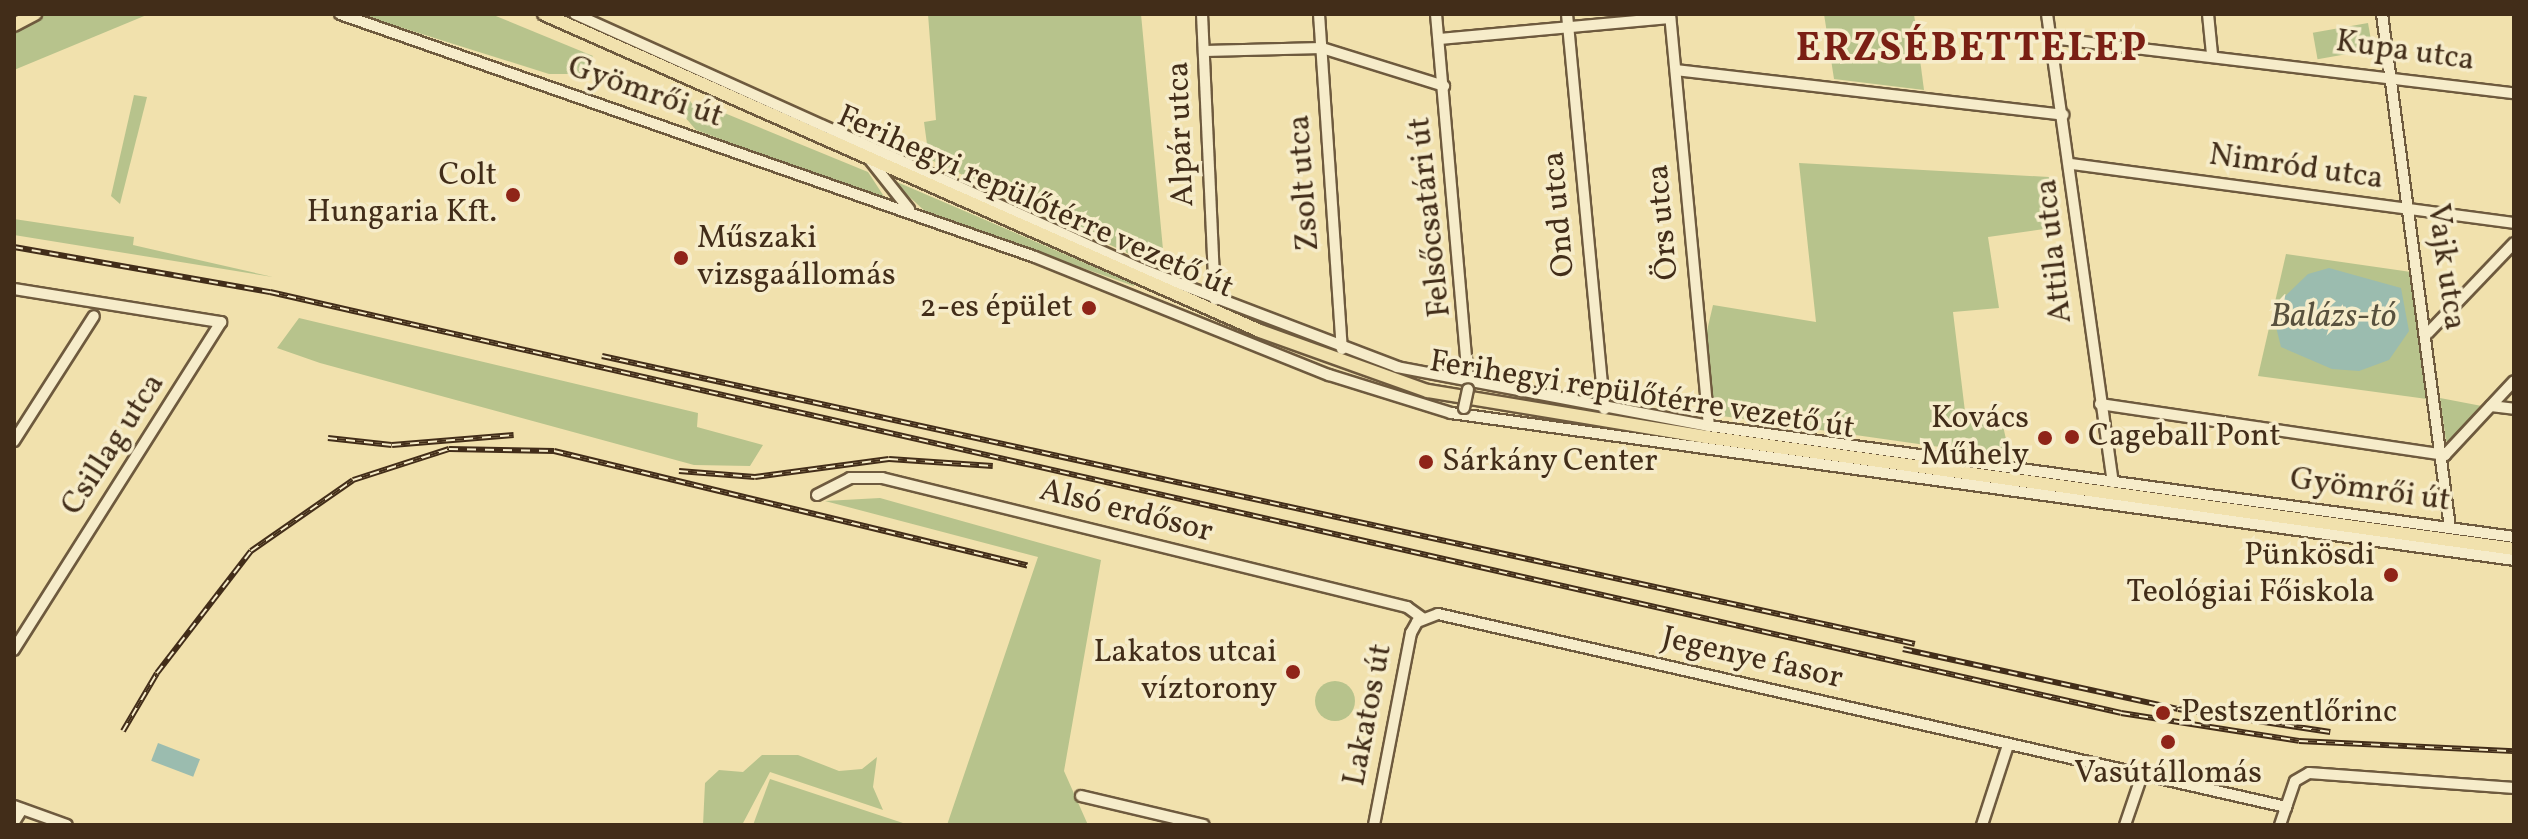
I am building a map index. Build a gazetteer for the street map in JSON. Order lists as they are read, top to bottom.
{
  "streets": {
    "main road": ["Ferihegyi repülőtérre vezető út"],
    "street": [
      "Kupa utca",
      "Gyömrői út",
      "Alpár utca",
      "Nimród utca",
      "Zsolt utca",
      "Ond utca",
      "Felsőcsatári út",
      "Örs utca",
      "Attila utca",
      "Vajk utca",
      "Csillag utca",
      "Alsó erdősor",
      "Jegenye fasor",
      "Lakatos út"
    ]
  },
  "crossings": [
    ["Kupa utca", "Attila utca"],
    ["Kupa utca", "Vajk utca"],
    ["Gyömrői út", "Alpár utca"],
    ["Gyömrői út", "Zsolt utca"],
    ["Gyömrői út", "Ferihegyi repülőtérre vezető út"],
    ["Gyömrői út", "Ond utca"],
    ["Gyömrői út", "Felsőcsatári út"],
    ["Gyömrői út", "Örs utca"],
    ["Gyömrői út", "Attila utca"],
    ["Gyömrői út", "Vajk utca"],
    ["Nimród utca", "Attila utca"],
    ["Nimród utca", "Vajk utca"],
    ["Alsó erdősor", "Jegenye fasor"],
    ["Alsó erdősor", "Lakatos út"],
    ["Jegenye fasor", "Lakatos út"]
  ],
  "districts": ["ERZSÉBETTELEP"],
  "water": ["Balázs-tó"],
  "places": [
    "Colt Hungaria Kft.",
    "Műszaki vizsgaállomás",
    "2-es épület",
    "Cageball Pont",
    "Kovács Műhely",
    "Sárkány Center",
    "Pünkösdi Teológiai Főiskola",
    "Lakatos utcai víztorony",
    "Pestszentlőrinc",
    "Vasútállomás"
  ]
}
